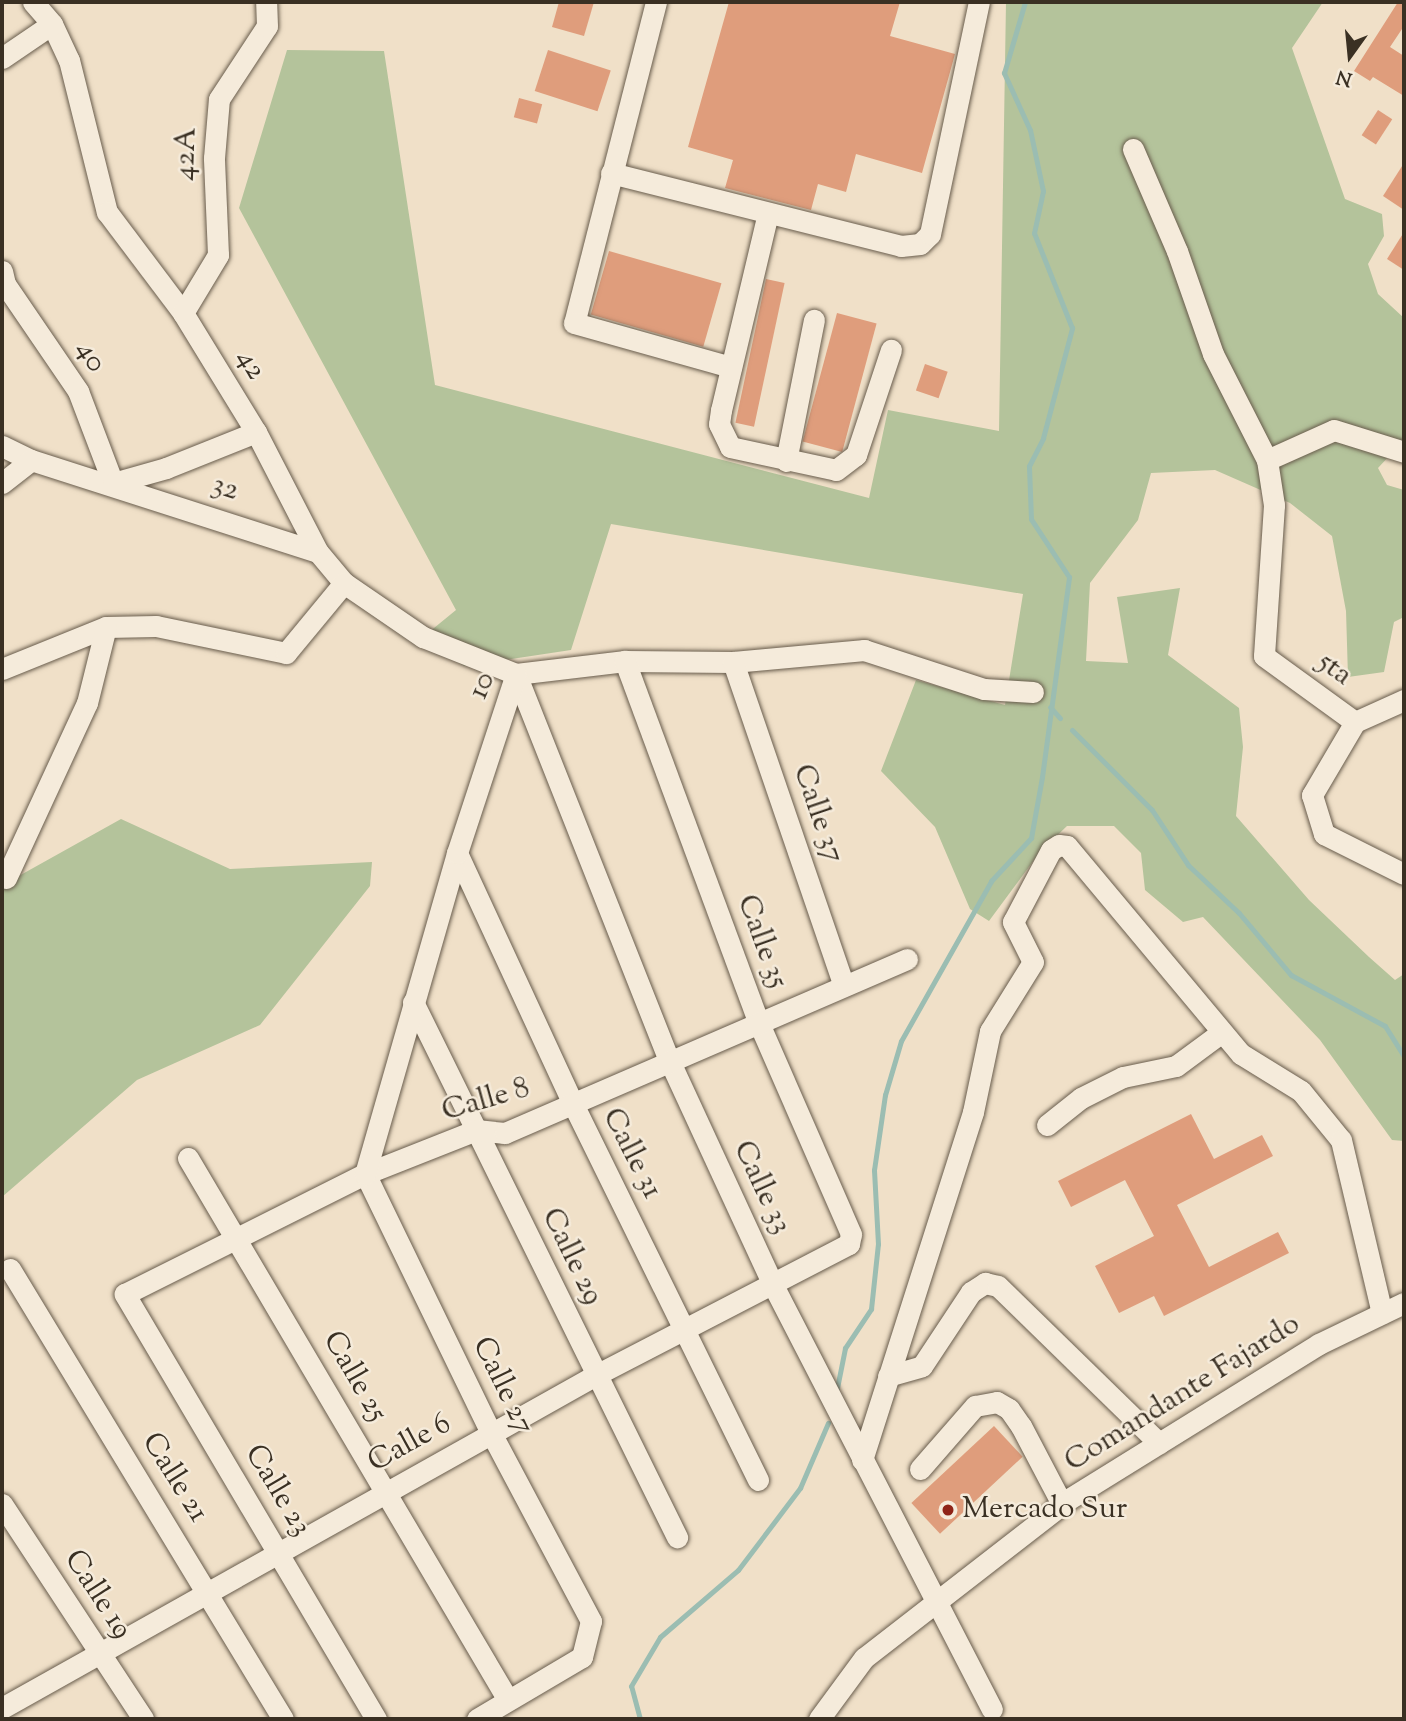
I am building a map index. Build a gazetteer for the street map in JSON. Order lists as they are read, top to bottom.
{
  "streets": {
    "street": [
      "42A",
      "40",
      "42",
      "32",
      "5ta",
      "10",
      "Calle 37",
      "Calle 35",
      "Calle 8",
      "Calle 31",
      "Calle 33",
      "Calle 29",
      "Calle 25",
      "Calle 27",
      "Comandante Fajardo",
      "Calle 6",
      "Calle 21",
      "Calle 23",
      "Calle 19"
    ]
  },
  "crossings": [
    ["42A", "42"],
    ["40", "32"],
    ["42", "32"],
    ["42", "10"],
    ["42", "Calle 33"],
    ["10", "Calle 37"],
    ["10", "Calle 35"],
    ["10", "Calle 8"],
    ["10", "Calle 31"],
    ["10", "Calle 33"],
    ["10", "Calle 29"],
    ["10", "Calle 27"],
    ["Calle 37", "Calle 8"],
    ["Calle 35", "Calle 8"],
    ["Calle 35", "Calle 6"],
    ["Calle 8", "Calle 31"],
    ["Calle 8", "Calle 33"],
    ["Calle 8", "Calle 29"],
    ["Calle 8", "Calle 25"],
    ["Calle 8", "Calle 27"],
    ["Calle 8", "Calle 23"],
    ["Calle 31", "Calle 6"],
    ["Calle 33", "Comandante Fajardo"],
    ["Calle 33", "Calle 6"],
    ["Calle 29", "Calle 6"],
    ["Calle 25", "Calle 27"],
    ["Calle 25", "Calle 6"],
    ["Calle 27", "Calle 6"],
    ["Calle 6", "Calle 21"],
    ["Calle 6", "Calle 23"],
    ["Calle 6", "Calle 19"]
  ],
  "places": ["Mercado Sur"],
  "north": "bottom"
}
